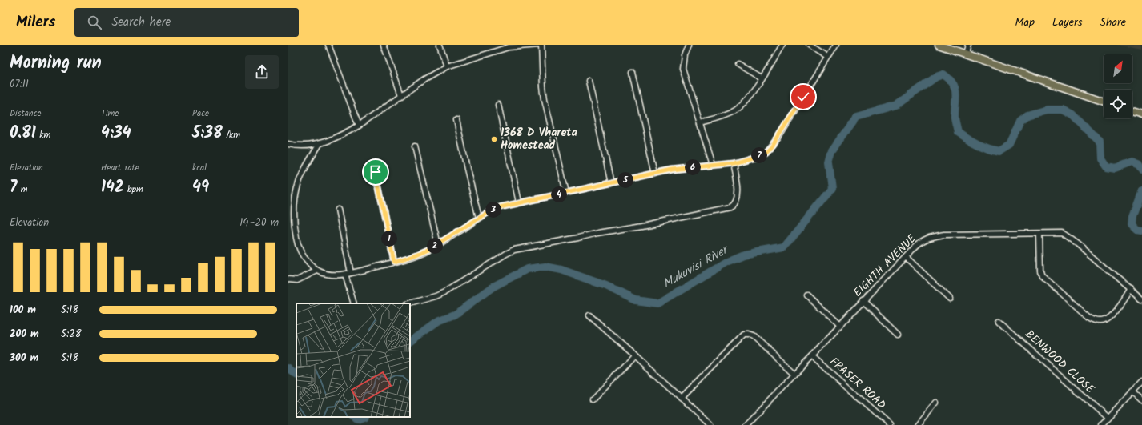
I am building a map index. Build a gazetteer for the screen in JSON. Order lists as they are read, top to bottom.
{
  "streets": {
    "street": ["EIGHTH AVENUE", "BENWOOD CLOSE", "FRASER ROAD"]
  },
  "crossings": [
    ["EIGHTH AVENUE", "FRASER ROAD"]
  ],
  "water": ["Mukuvisi River"],
  "places": ["1368 D Vhareta Homestead"],
  "north": "top right",
  "page": {
    "header": "Milers",
    "search": "Search here",
    "nav": ["Map", "Layers", "Share"],
    "heading": ["Morning run", "07:11"],
    "stats": [
      ["Distance", "0.81 km"],
      ["Time", "4:34"],
      ["Pace", "5:38 /km"],
      ["Elevation", "7 m"],
      ["Heart rate", "142 bpm"],
      ["kcal", "49"]
    ],
    "pins": [
      "7",
      "6",
      "5",
      "4",
      "3",
      "1",
      "2"
    ],
    "chart": ["Elevation", "14–20 m"],
    "list": [
      {
        "name": "100 m",
        "note": "5:18"
      },
      {
        "name": "200 m",
        "note": "5:28"
      },
      {
        "name": "300 m",
        "note": "5:18"
      }
    ]
  }
}
